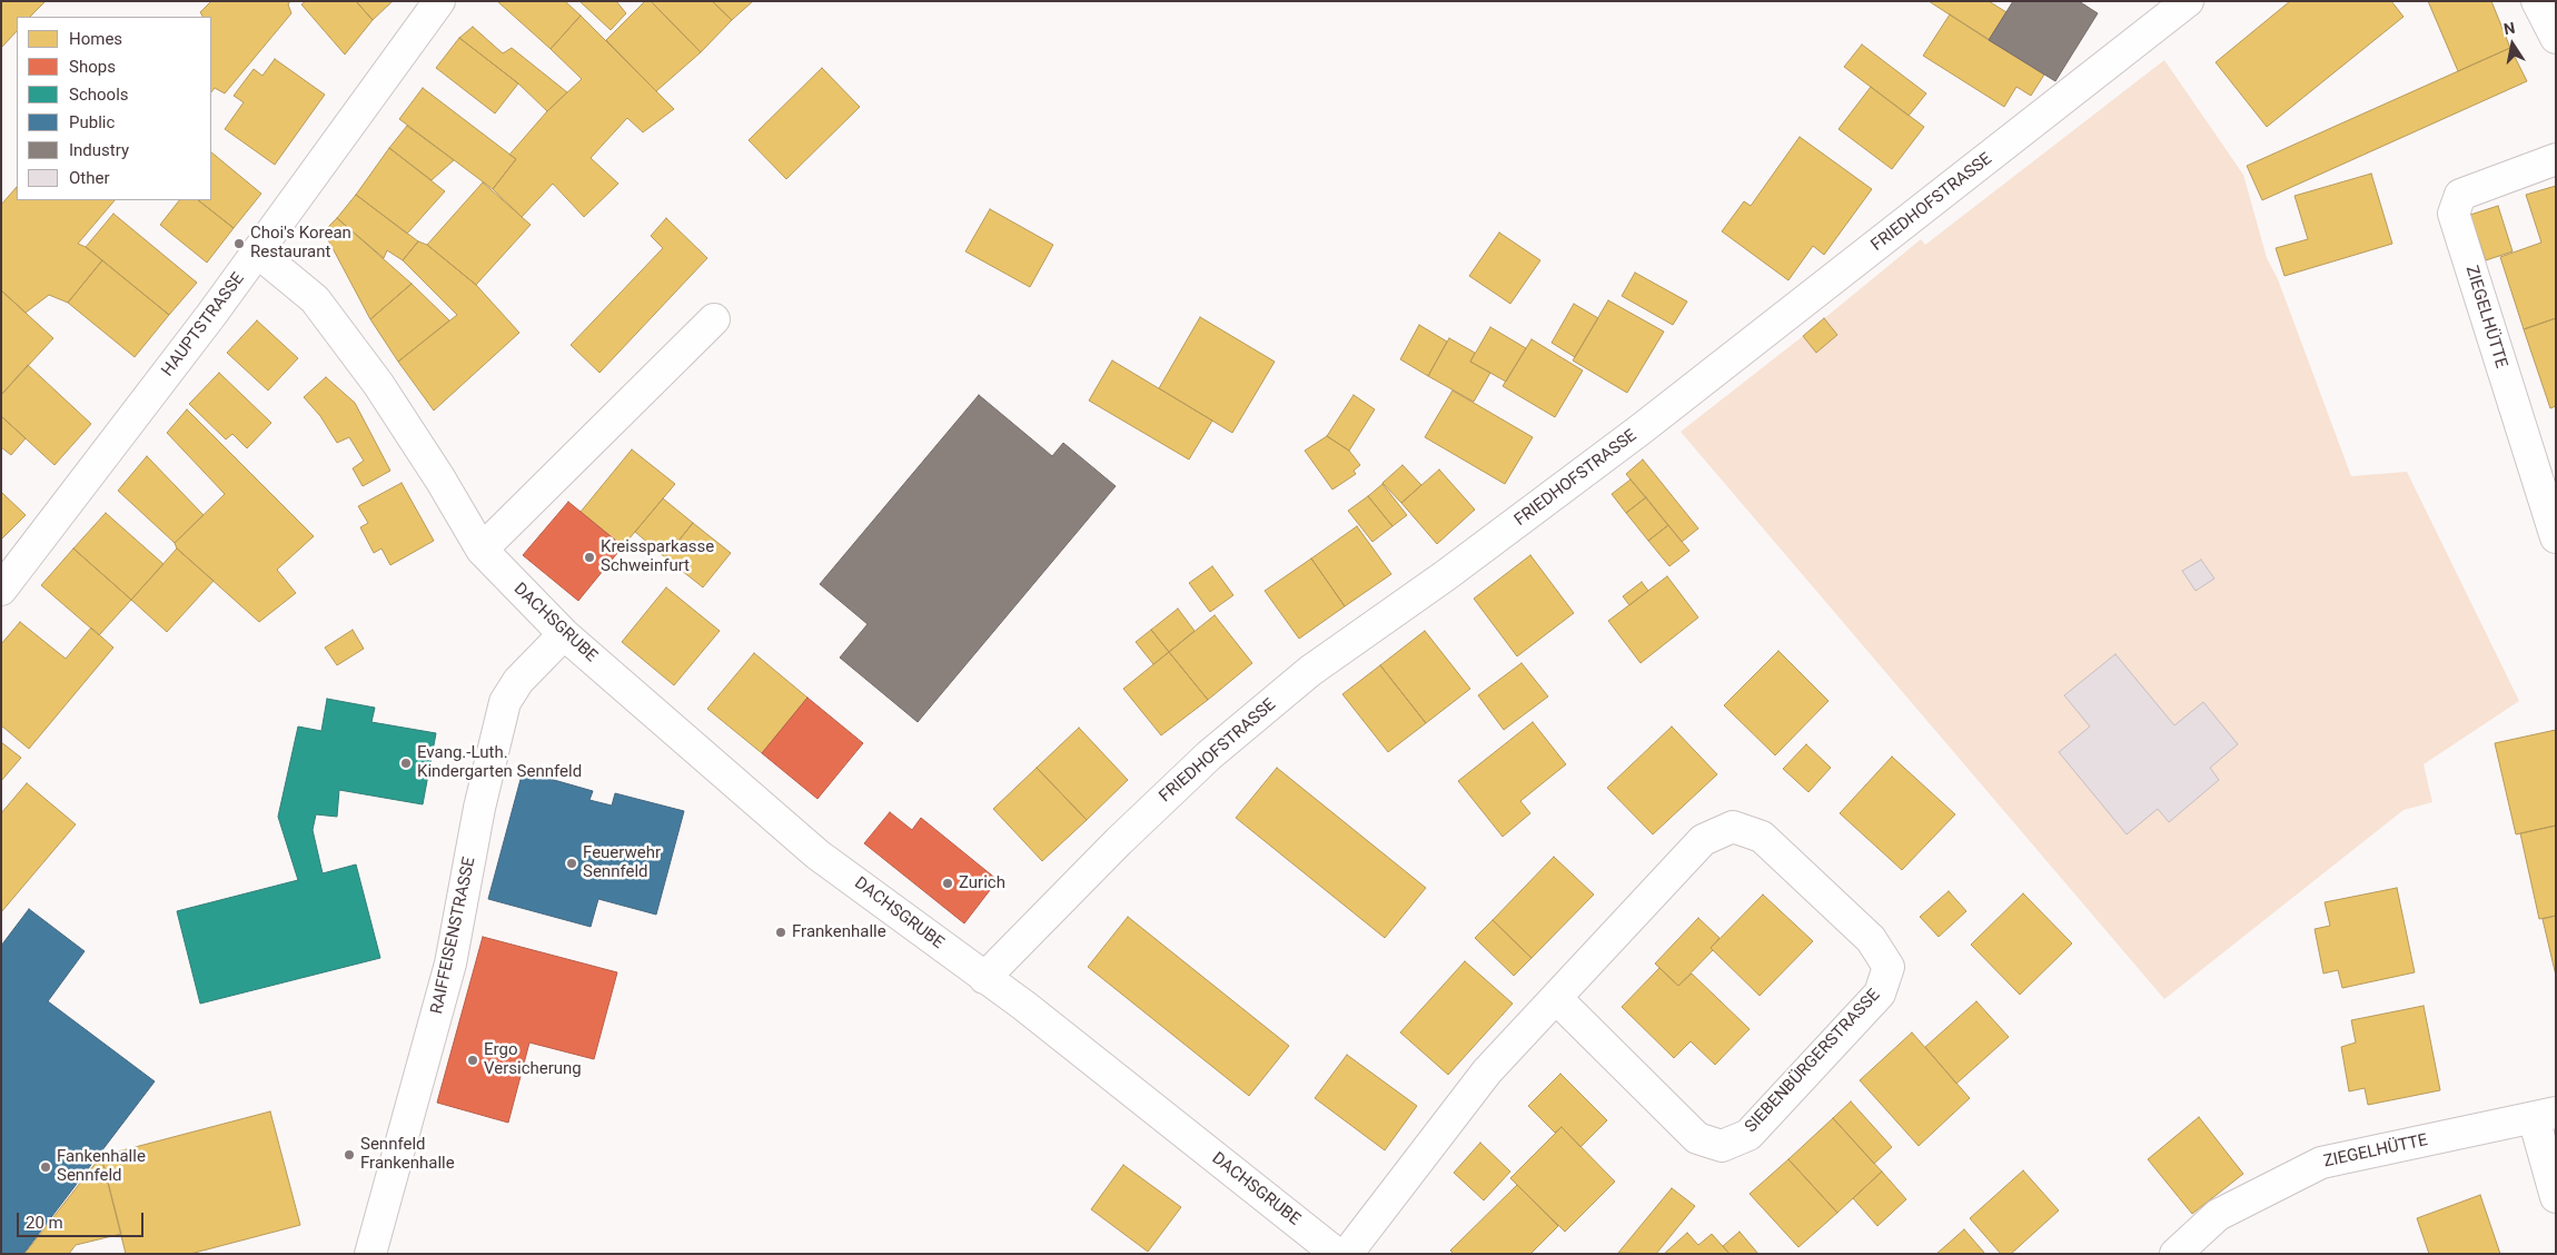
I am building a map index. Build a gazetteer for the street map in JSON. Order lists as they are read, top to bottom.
{
  "streets": {
    "street": [
      "FRIEDHOFSTRASSE",
      "ZIEGELHÜTTE",
      "HAUPTSTRASSE",
      "DACHSGRUBE",
      "RAIFFEISENSTRASSE",
      "SIEBENBÜRGERSTRASSE"
    ]
  },
  "crossings": [
    ["FRIEDHOFSTRASSE", "DACHSGRUBE"],
    ["HAUPTSTRASSE", "DACHSGRUBE"],
    ["DACHSGRUBE", "RAIFFEISENSTRASSE"]
  ],
  "places": [
    "Choi's Korean Restaurant",
    "Kreissparkasse Schweinfurt",
    "Evang.-Luth. Kindergarten Sennfeld",
    "Feuerwehr Sennfeld",
    "Zurich",
    "Frankenhalle",
    "Ergo Versicherung",
    "Sennfeld Frankenhalle",
    "Fankenhalle Sennfeld"
  ],
  "legend": [
    "Homes",
    "Shops",
    "Schools",
    "Public",
    "Industry",
    "Other"
  ],
  "scale_bar": "20 m",
  "north": "top"
}
